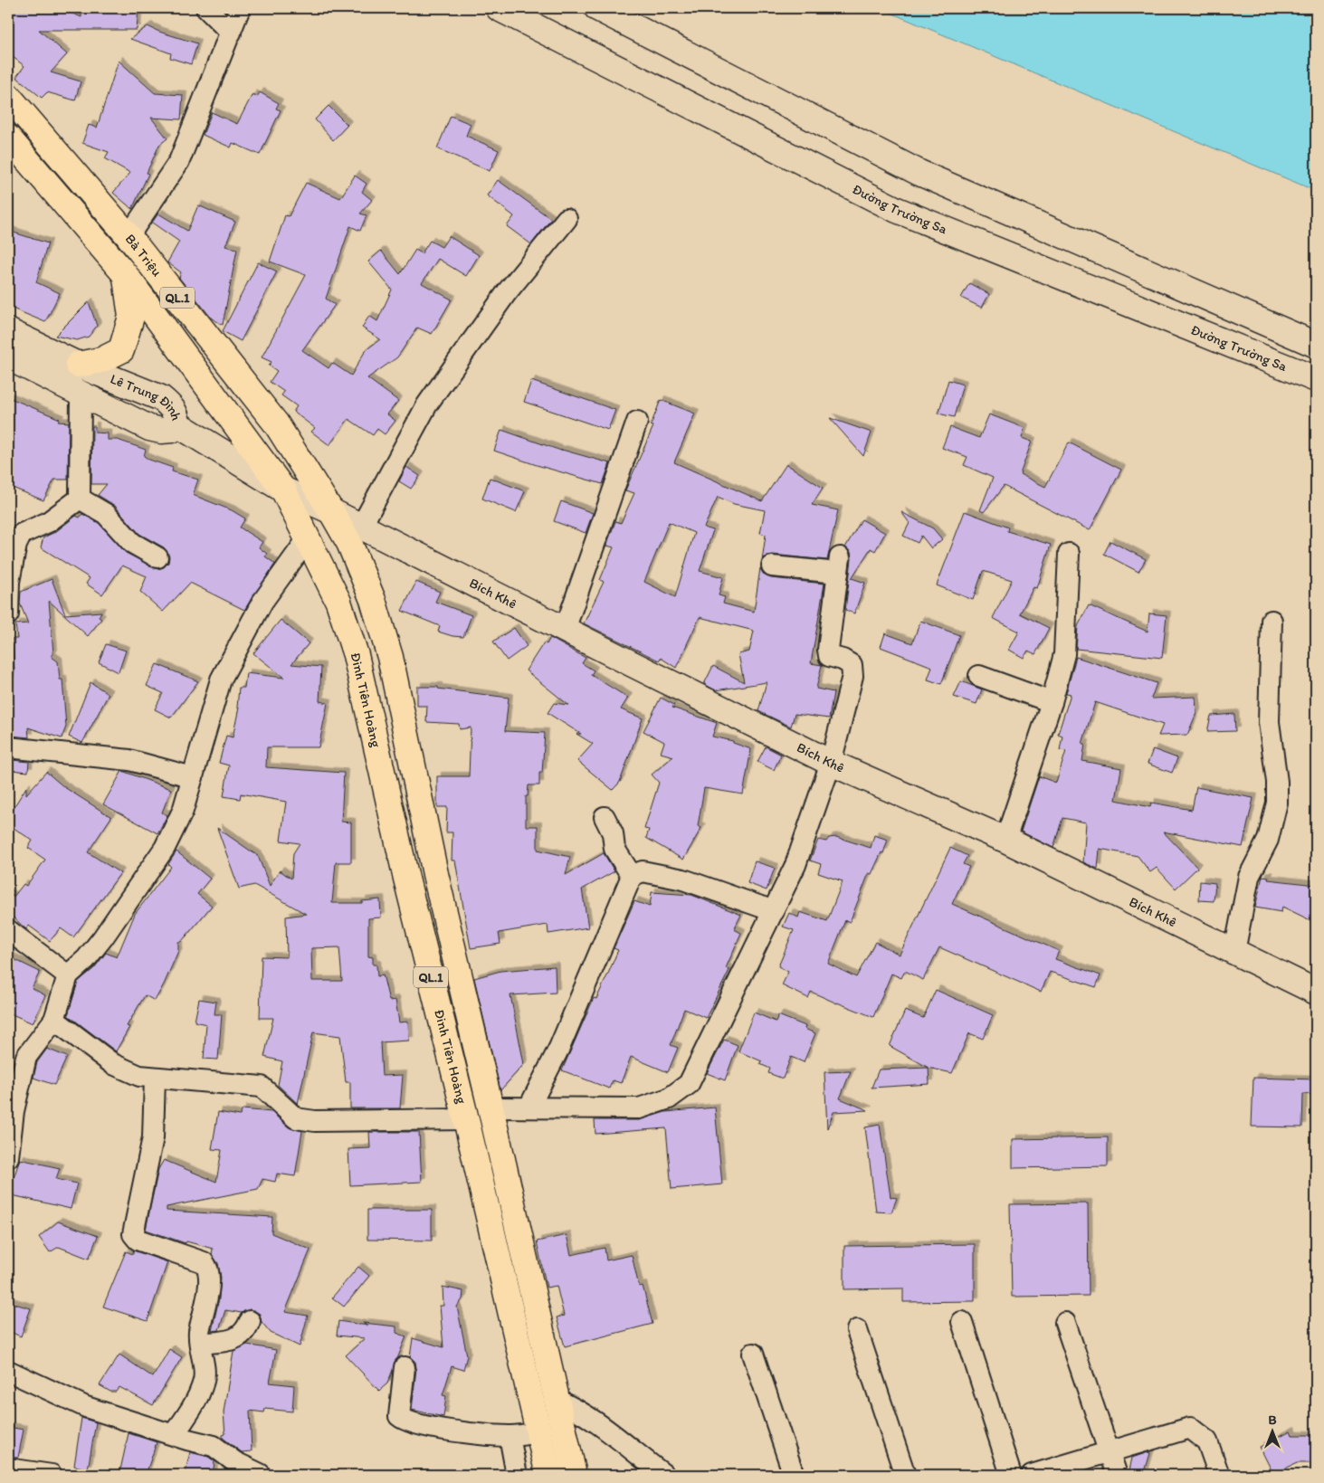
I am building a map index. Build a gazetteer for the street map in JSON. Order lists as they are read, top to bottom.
{
  "streets": {
    "highway": ["Bà Triệu", "QL.1", "Đinh Tiên Hoàng"],
    "main road": ["Đường Trường Sa", "Lê Trung Đình", "Bích Khê"]
  },
  "crossings": [
    ["Bà Triệu", "Bích Khê"],
    ["Bà Triệu", "Đinh Tiên Hoàng"],
    ["Lê Trung Đình", "Bích Khê"],
    ["Bích Khê", "Đinh Tiên Hoàng"]
  ],
  "north": "top"
}
